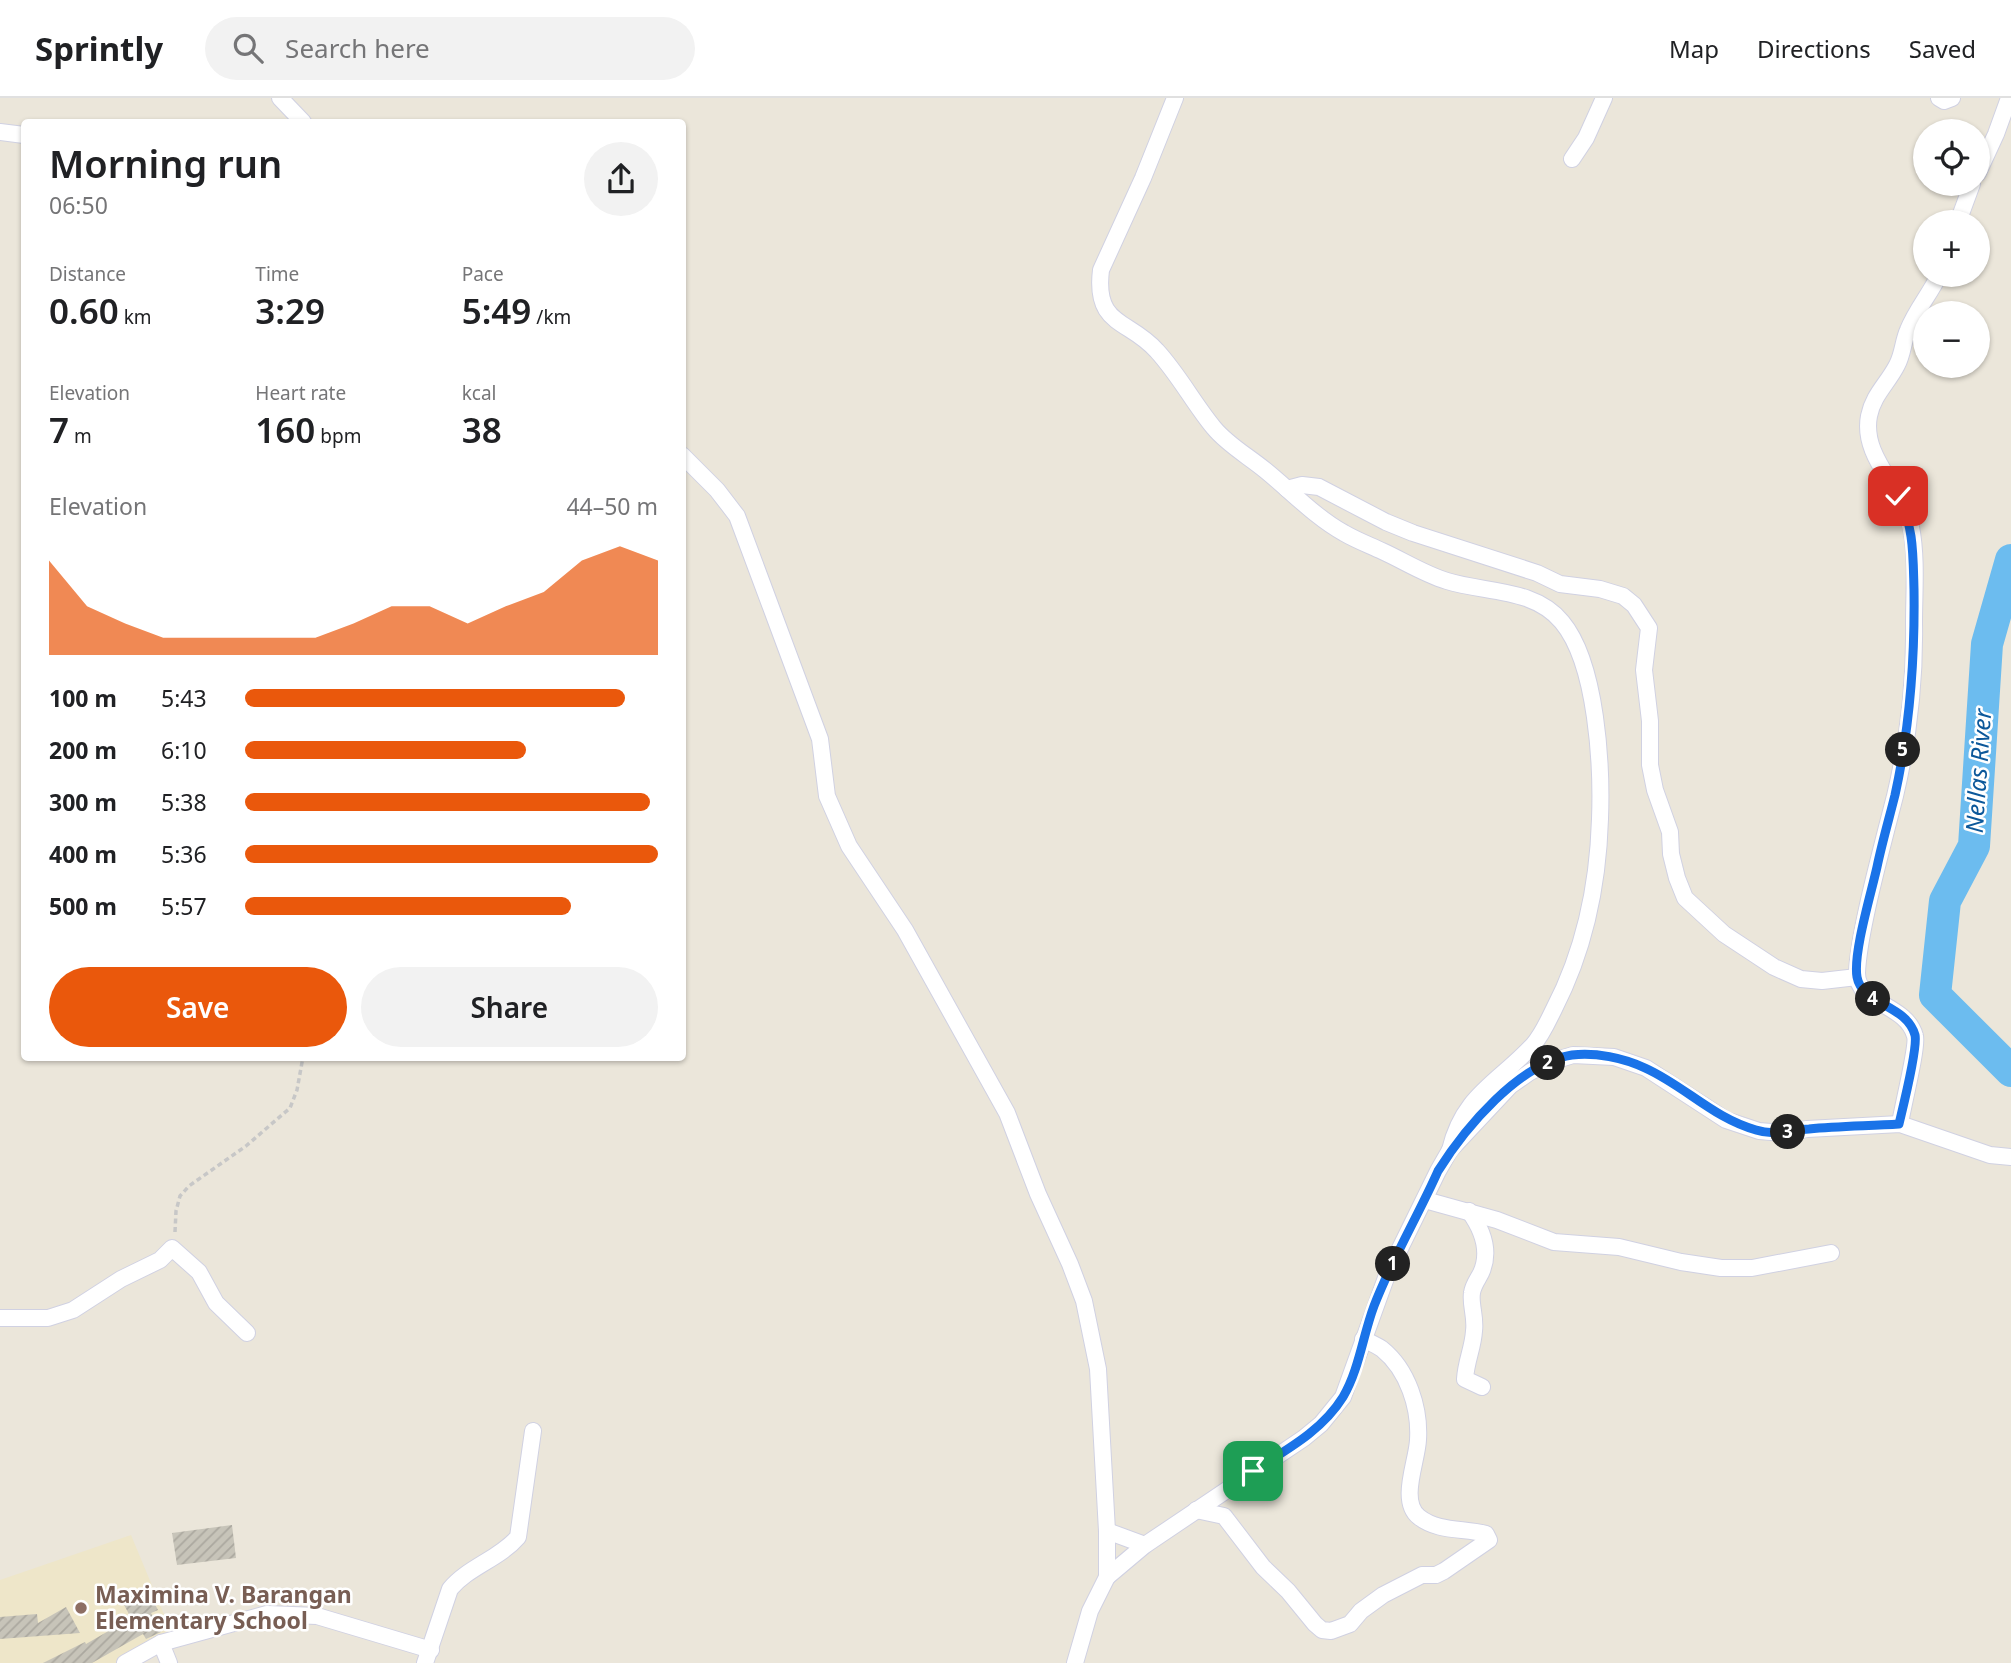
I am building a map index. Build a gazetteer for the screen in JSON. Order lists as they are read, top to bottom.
{
  "water": ["Nellas River"],
  "places": ["Maximina V. Barangan Elementary School"],
  "page": {
    "header": "Sprintly",
    "search": "Search here",
    "nav": ["Map", "Directions", "Saved"],
    "map_buttons": ["+", "−"],
    "heading": ["Morning run", "06:50"],
    "stats": [
      ["Distance", "0.60 km"],
      ["Time", "3:29"],
      ["Pace", "5:49 /km"],
      ["Elevation", "7 m"],
      ["Heart rate", "160 bpm"],
      ["kcal", "38"]
    ],
    "chart": ["Elevation", "44–50 m"],
    "list": [
      {
        "name": "100 m",
        "note": "5:43"
      },
      {
        "name": "200 m",
        "note": "6:10"
      },
      {
        "name": "300 m",
        "note": "5:38"
      },
      {
        "name": "400 m",
        "note": "5:36"
      },
      {
        "name": "500 m",
        "note": "5:57"
      }
    ],
    "pins": [
      "5",
      "4",
      "2",
      "3",
      "1"
    ],
    "buttons": ["Save", "Share"]
  }
}
